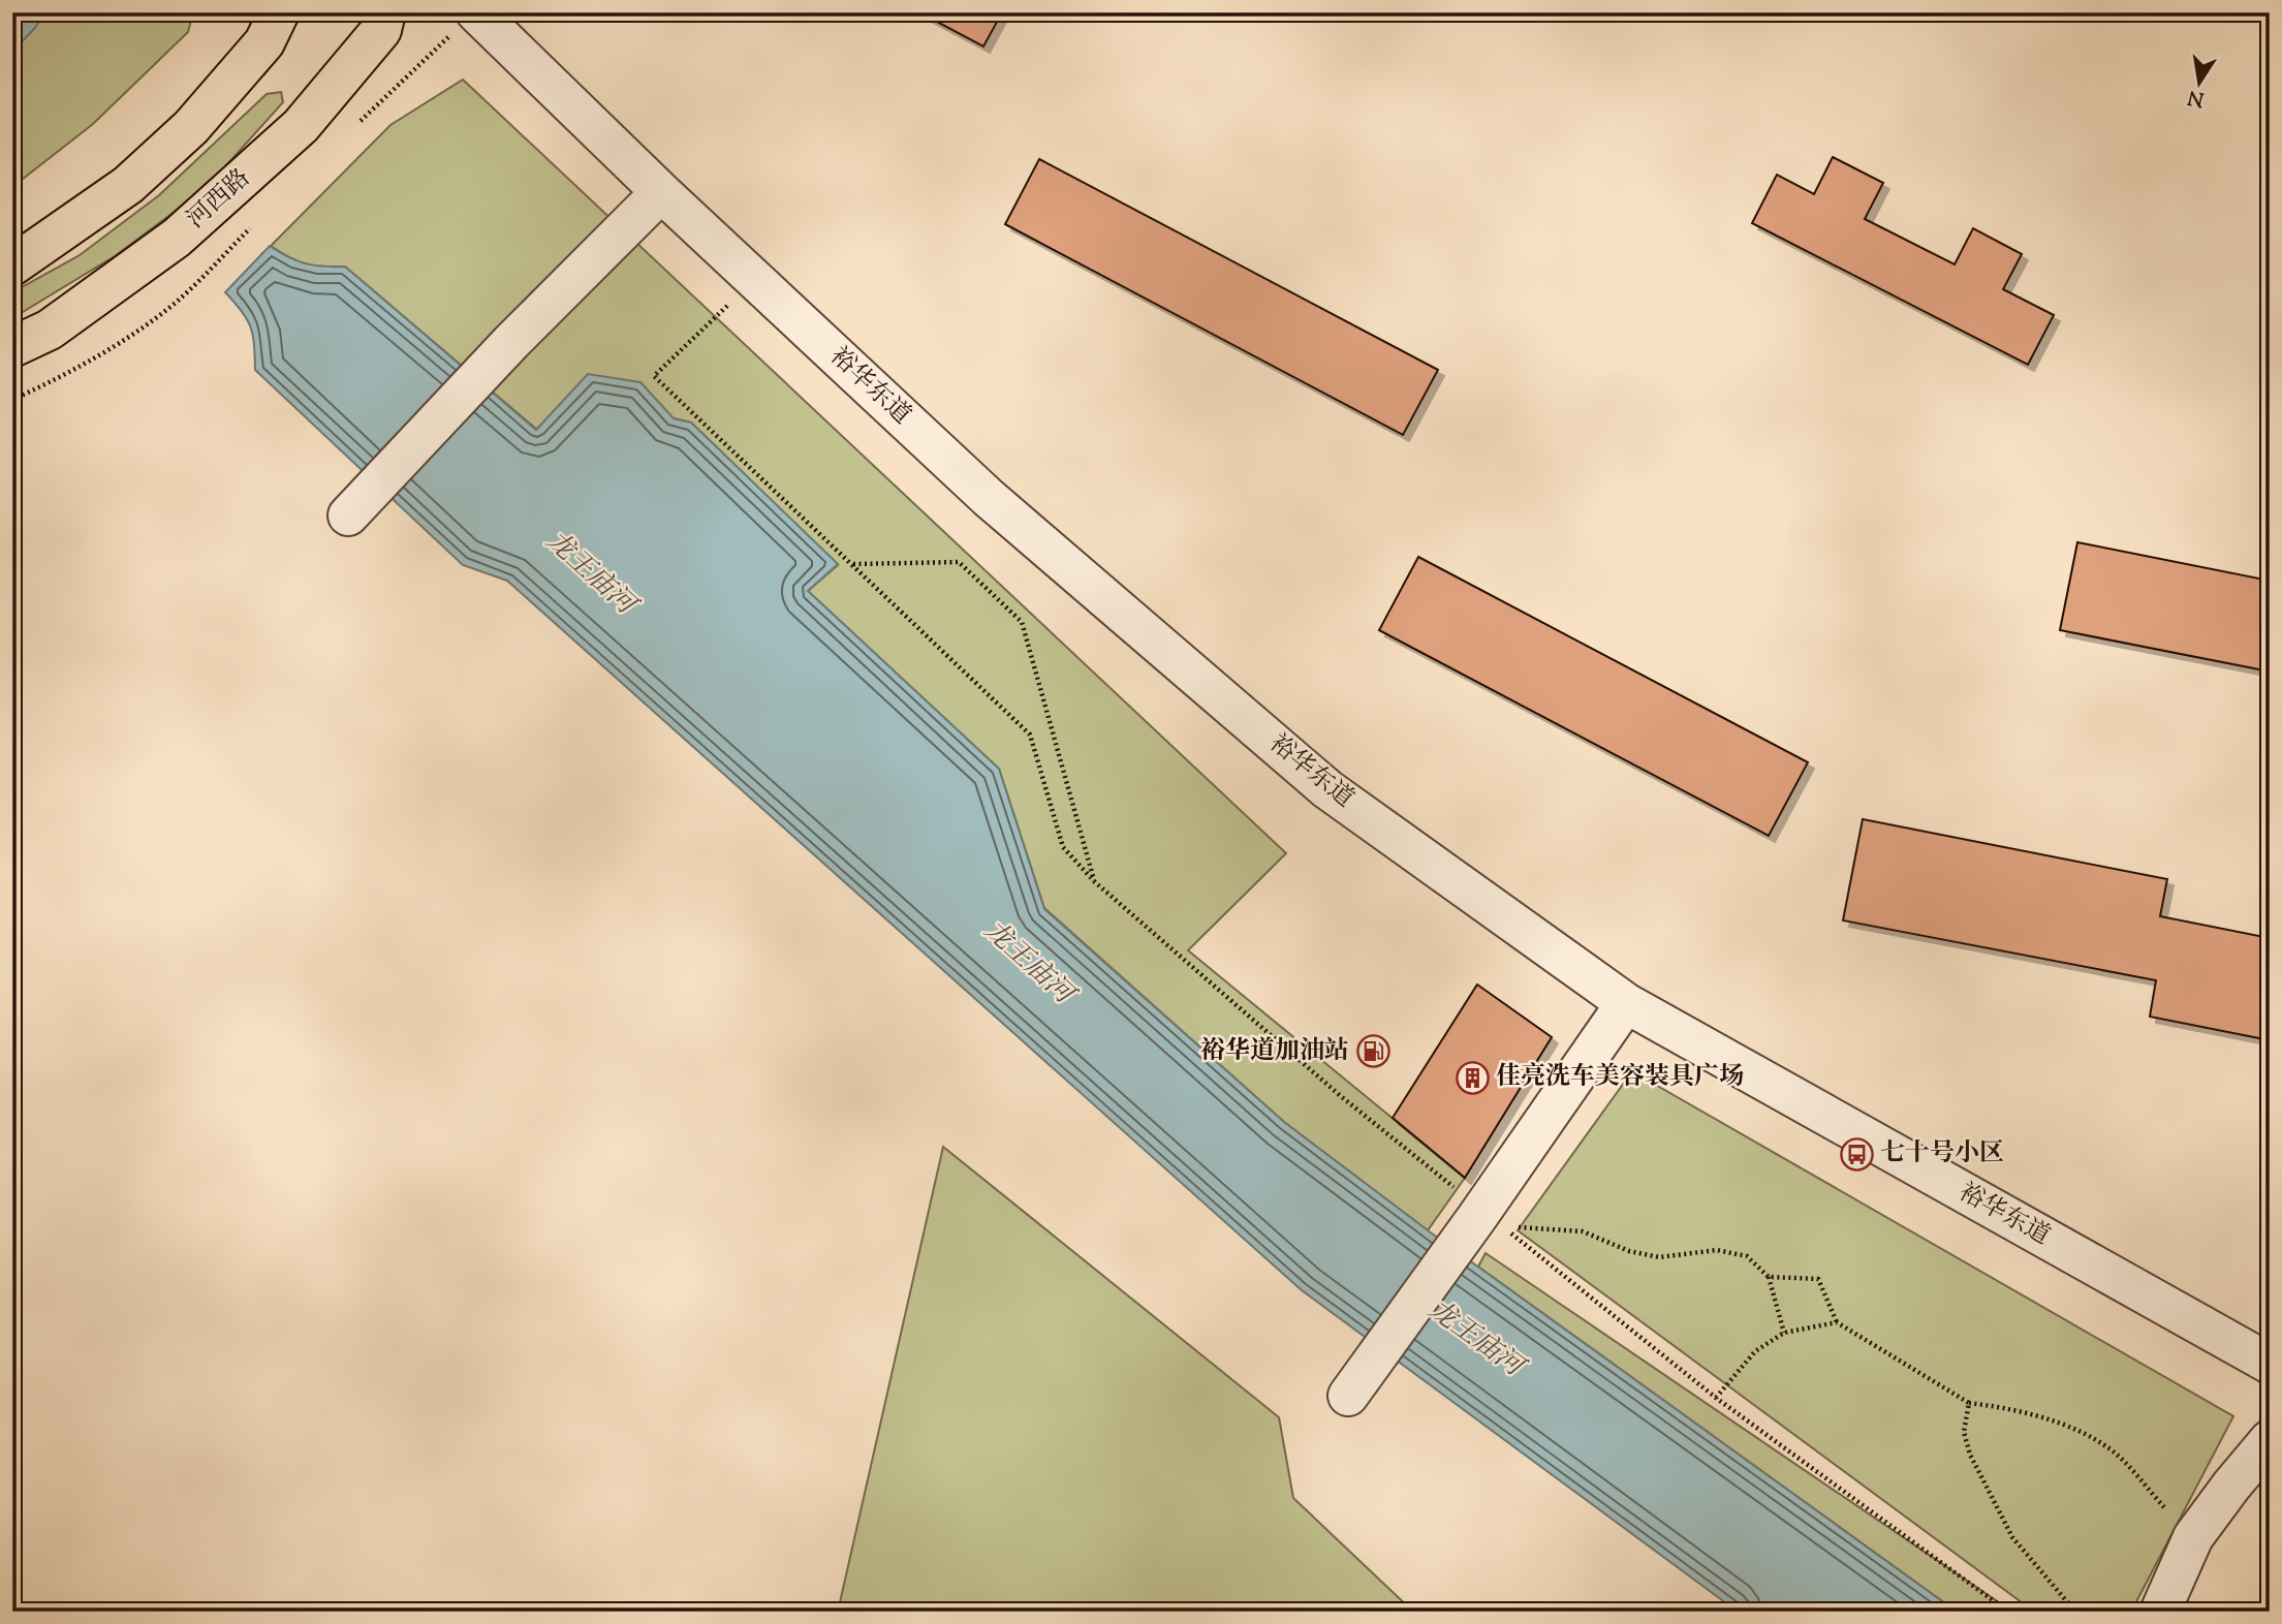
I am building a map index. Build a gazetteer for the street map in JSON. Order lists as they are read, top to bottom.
{
  "streets": {
    "main road": ["河西路"],
    "street": ["裕华东道"]
  },
  "water": ["龙王庙河"],
  "places": {
    "fuel station": ["裕华道加油站"],
    "building": ["佳亮洗车美容装具广场"],
    "bus stop": ["七十号小区"]
  },
  "north": "bottom"
}
